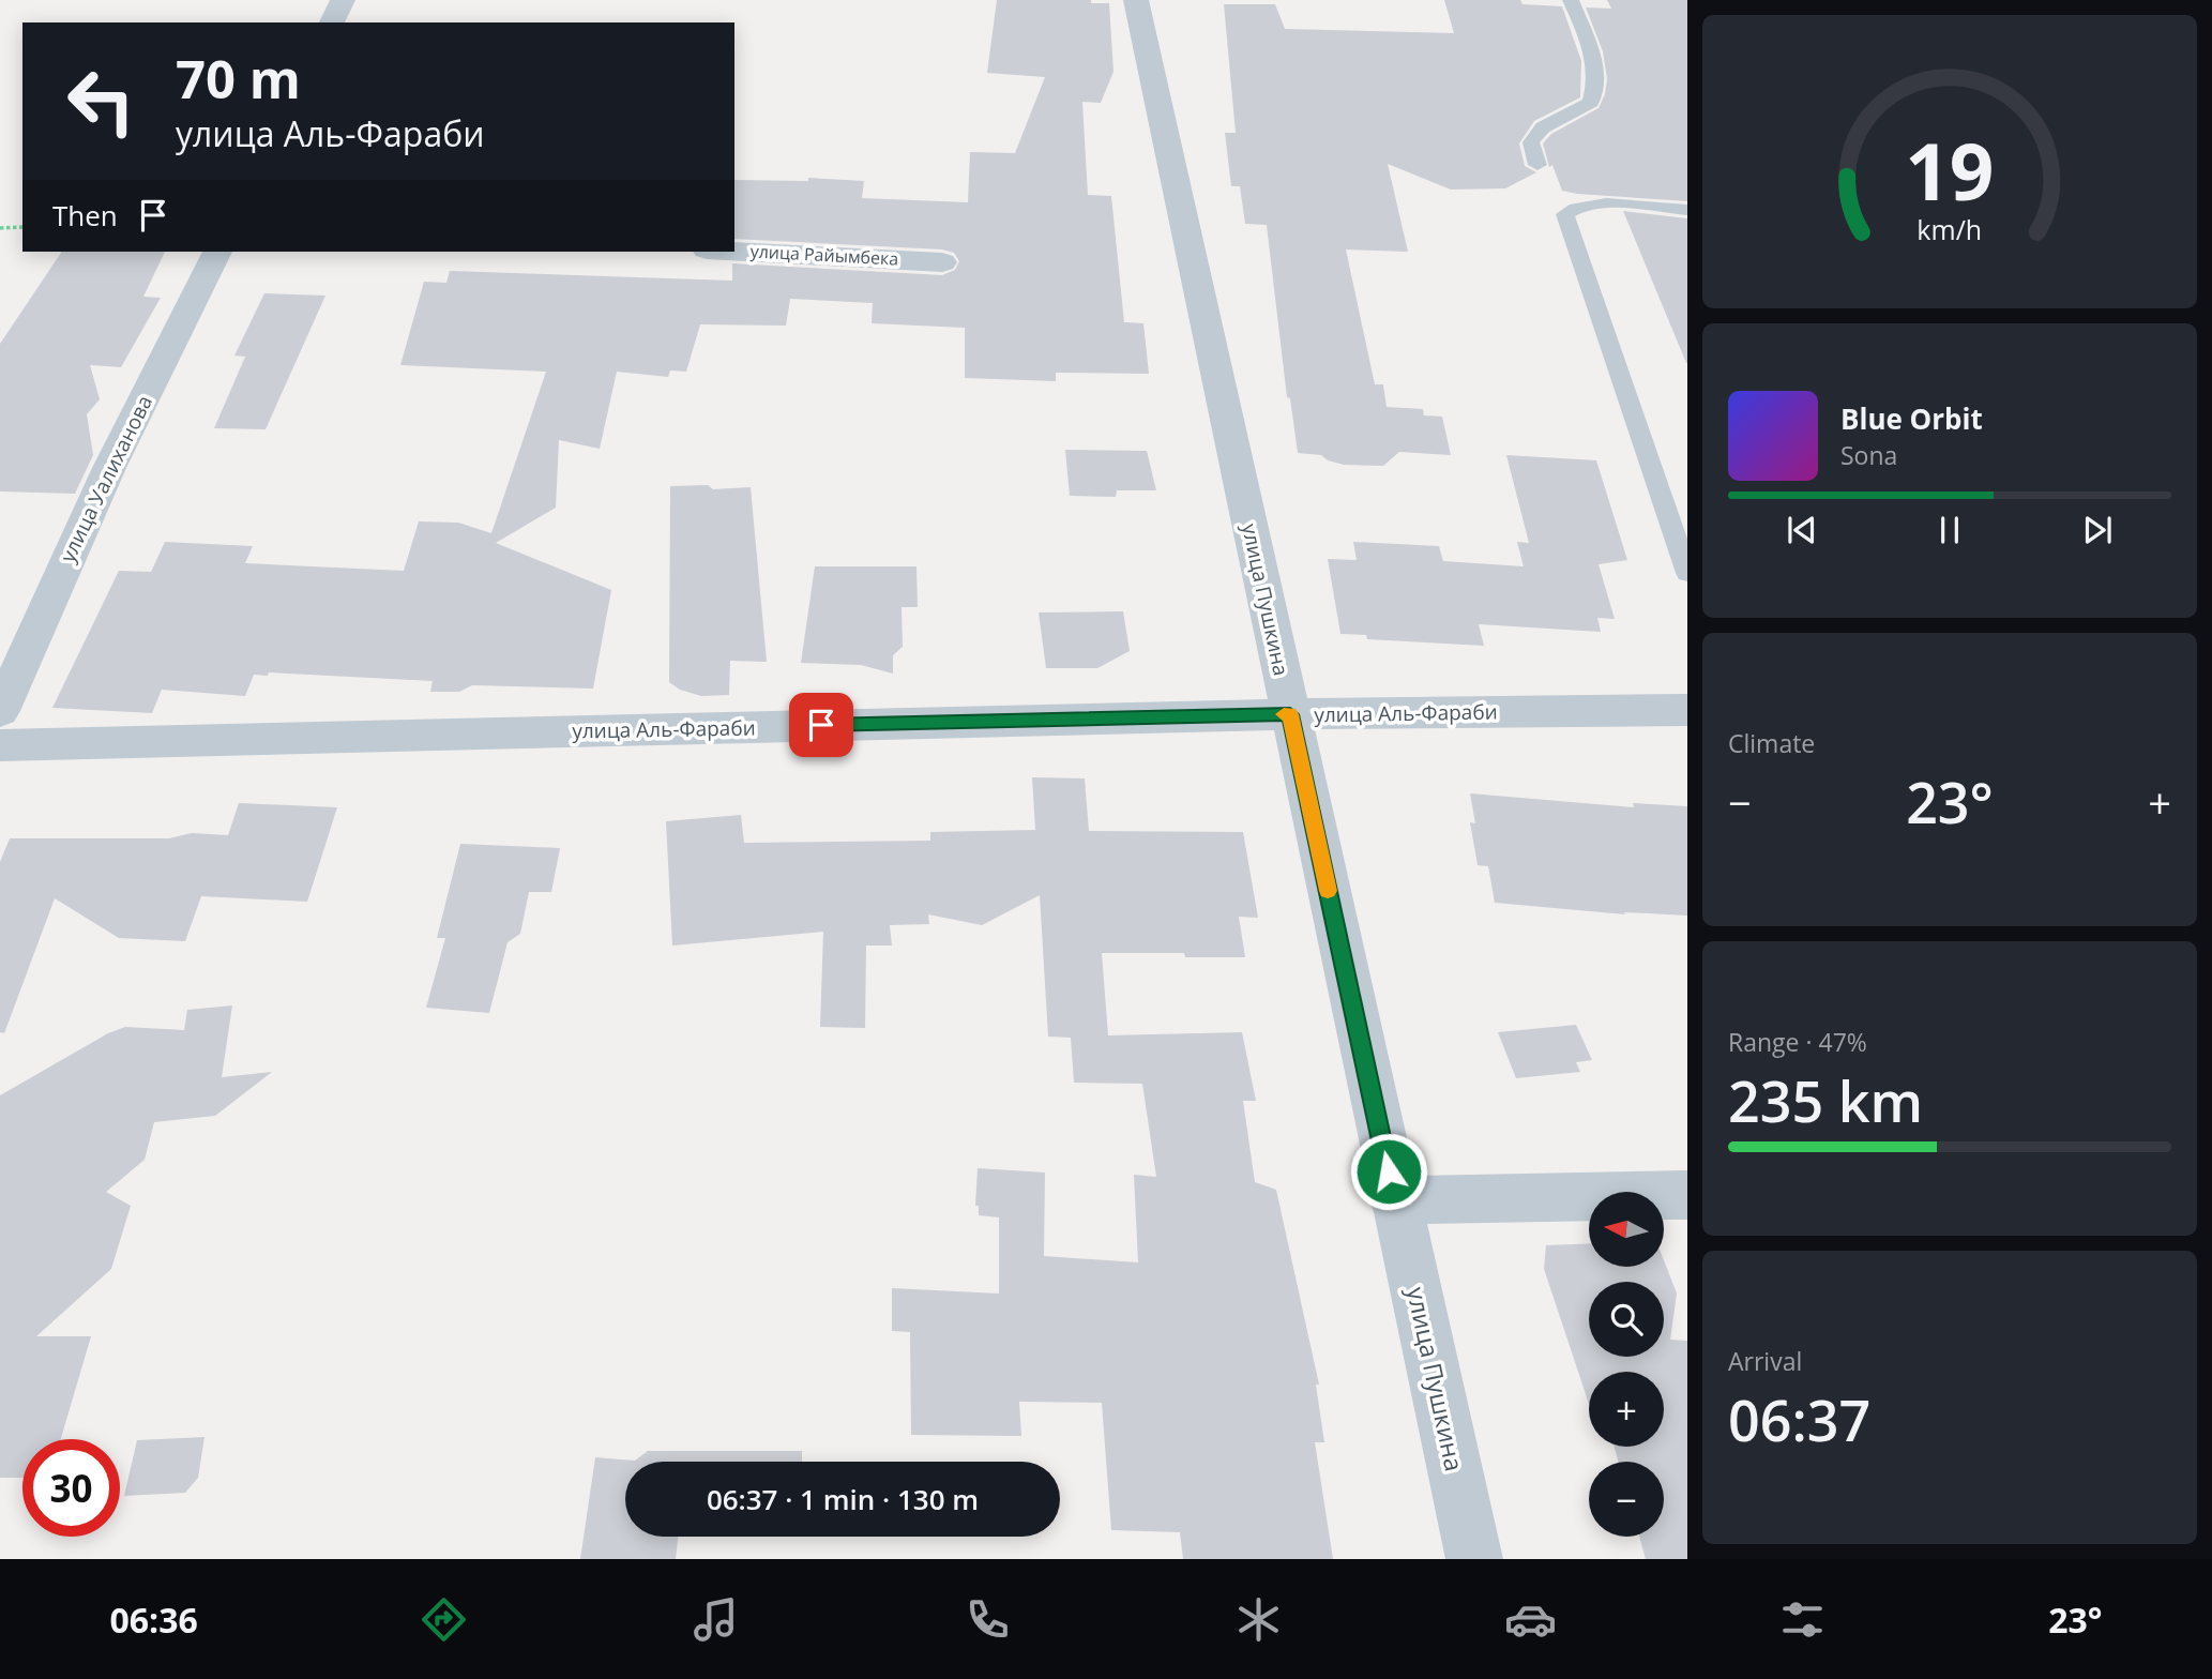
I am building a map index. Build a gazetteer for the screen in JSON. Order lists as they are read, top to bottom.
{
  "streets": {
    "street": [
      "улица Райымбека",
      "улица Уалиханова",
      "улица Пушкина",
      "улица Аль-Фараби"
    ]
  },
  "crossings": [
    ["улица Пушкина", "улица Аль-Фараби"]
  ],
  "north": "left",
  "page": {
    "turn": ["70 m", "улица Аль-Фараби"],
    "then": "Then",
    "song": ["Blue Orbit", "Sona"],
    "tile": [
      "Climate",
      ["Range · 47%", "235 km"],
      ["Arrival", "06:37"]
    ],
    "heat": ["−", "23°", "+"],
    "map_buttons": ["+", "−"],
    "limit": "30",
    "trip": "06:37 · 1 min · 130 m",
    "tabs": ["06:36", "23°"],
    "gauge": ["19", "km/h"]
  }
}
